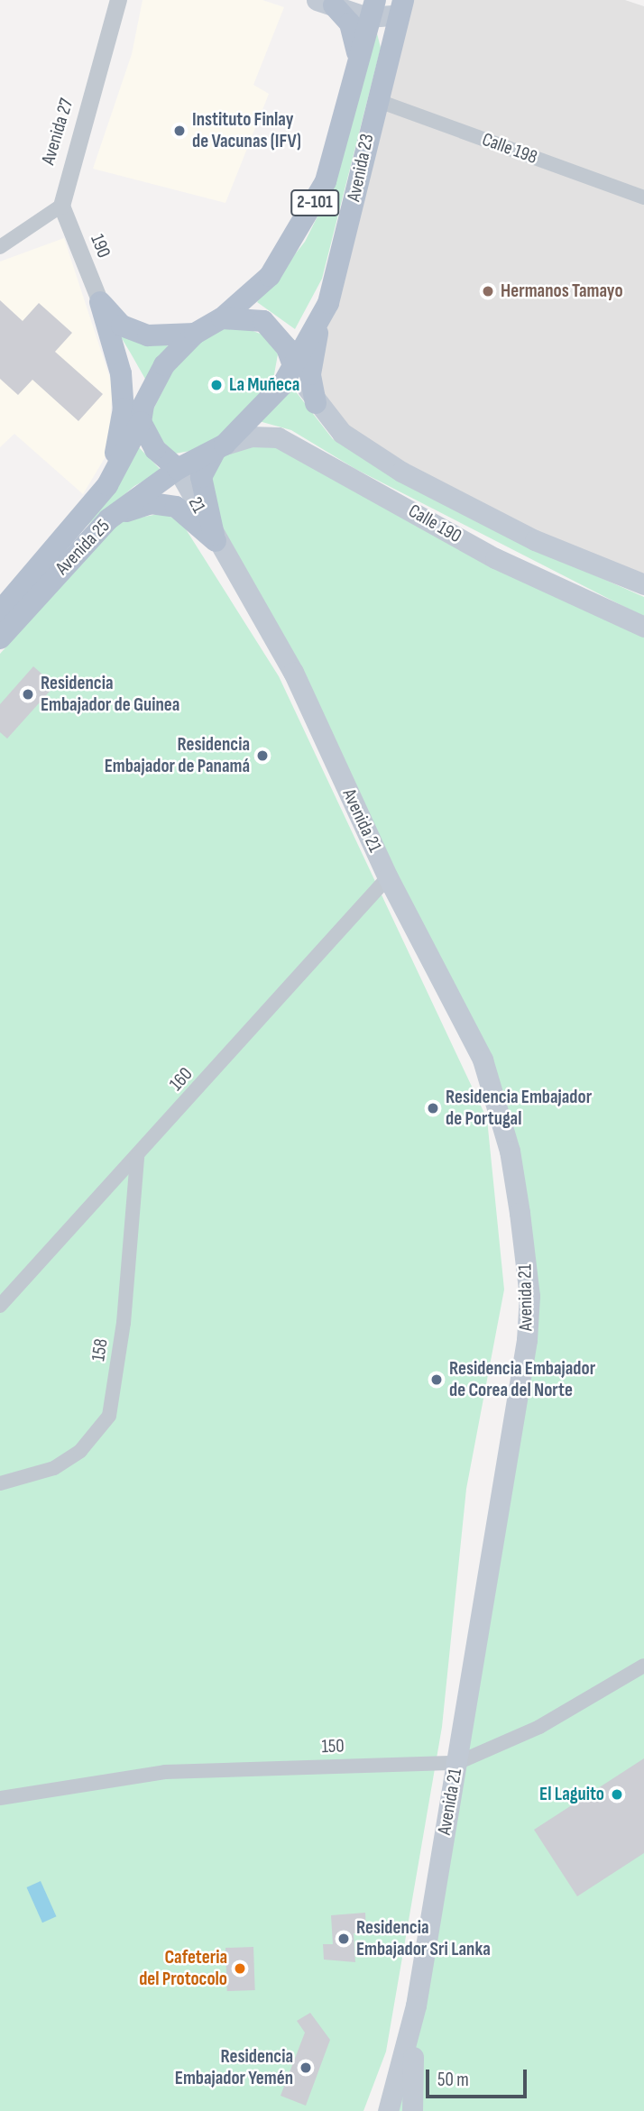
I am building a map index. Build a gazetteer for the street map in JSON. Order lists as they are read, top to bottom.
{
  "streets": {
    "main road": [
      "Avenida 23",
      "2-101",
      "21",
      "Calle 190",
      "Avenida 25",
      "Avenida 21"
    ],
    "street": [
      "Avenida 27",
      "Calle 198",
      "190",
      "160",
      "158",
      "150"
    ]
  },
  "crossings": [
    ["Avenida 27", "190"],
    ["Calle 198", "Avenida 23"],
    ["Avenida 23", "21"],
    ["Avenida 23", "Calle 190"],
    ["Avenida 23", "Avenida 25"],
    ["21", "Calle 190"],
    ["21", "Avenida 25"],
    ["21", "Avenida 21"],
    ["Calle 190", "Avenida 25"],
    ["Avenida 21", "160"],
    ["Avenida 21", "150"],
    ["160", "158"]
  ],
  "places": [
    "Instituto Finlay de Vacunas (IFV)",
    "Hermanos Tamayo",
    "La Muñeca",
    "Residencia Embajador de Guinea",
    "Residencia Embajador de Panamá",
    "Residencia Embajador de Portugal",
    "Residencia Embajador de Corea del Norte",
    "El Laguito",
    "Residencia Embajador Sri Lanka",
    "Cafeteria del Protocolo",
    "Residencia Embajador Yemén"
  ],
  "scale_bar": "50 m"
}
